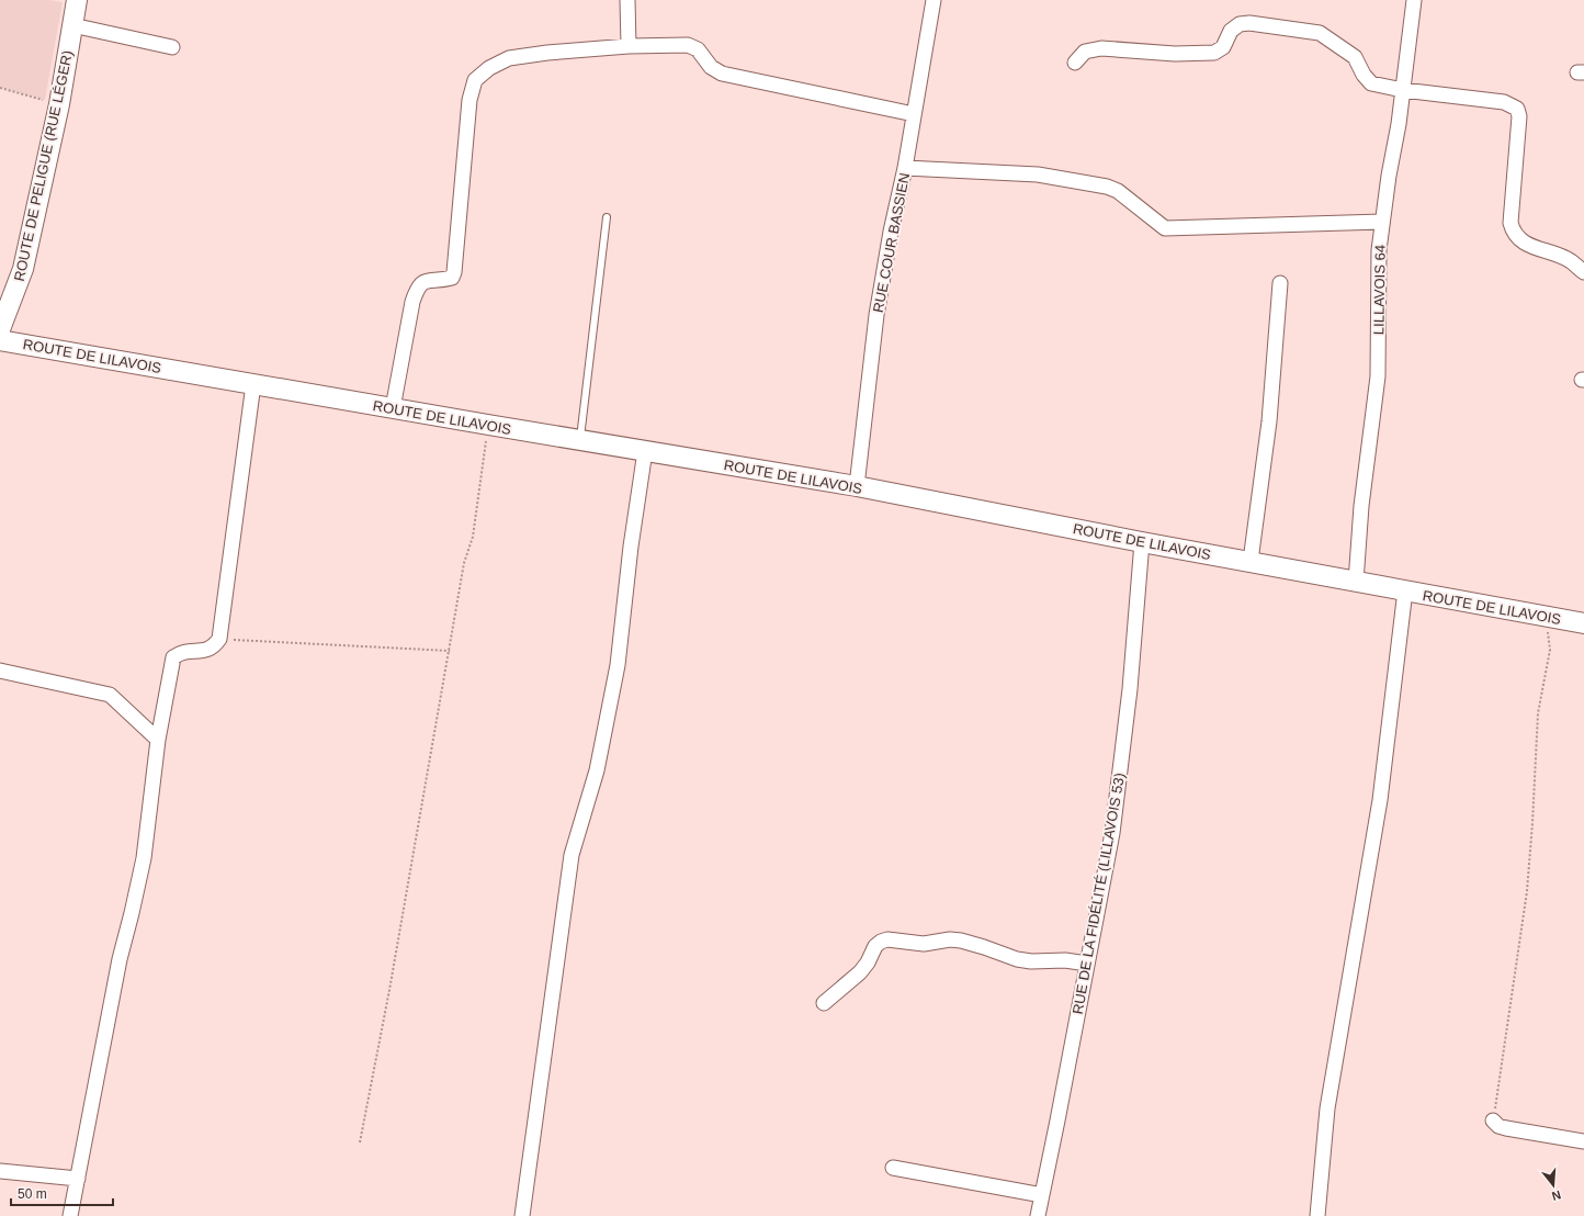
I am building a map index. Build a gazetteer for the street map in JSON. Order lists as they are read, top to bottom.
{
  "streets": {
    "main road": ["ROUTE DE PELIGUE (RUE LÉGER)", "ROUTE DE LILAVOIS"],
    "street": ["RUE COUR BASSIEN", "LILLAVOIS 64", "RUE DE LA FIDÉLITÉ (LILLAVOIS 53)"]
  },
  "crossings": [
    ["RUE COUR BASSIEN", "ROUTE DE LILAVOIS"],
    ["LILLAVOIS 64", "ROUTE DE LILAVOIS"],
    ["ROUTE DE LILAVOIS", "RUE DE LA FIDÉLITÉ (LILLAVOIS 53)"]
  ],
  "scale_bar": "50 m",
  "north": "bottom"
}
